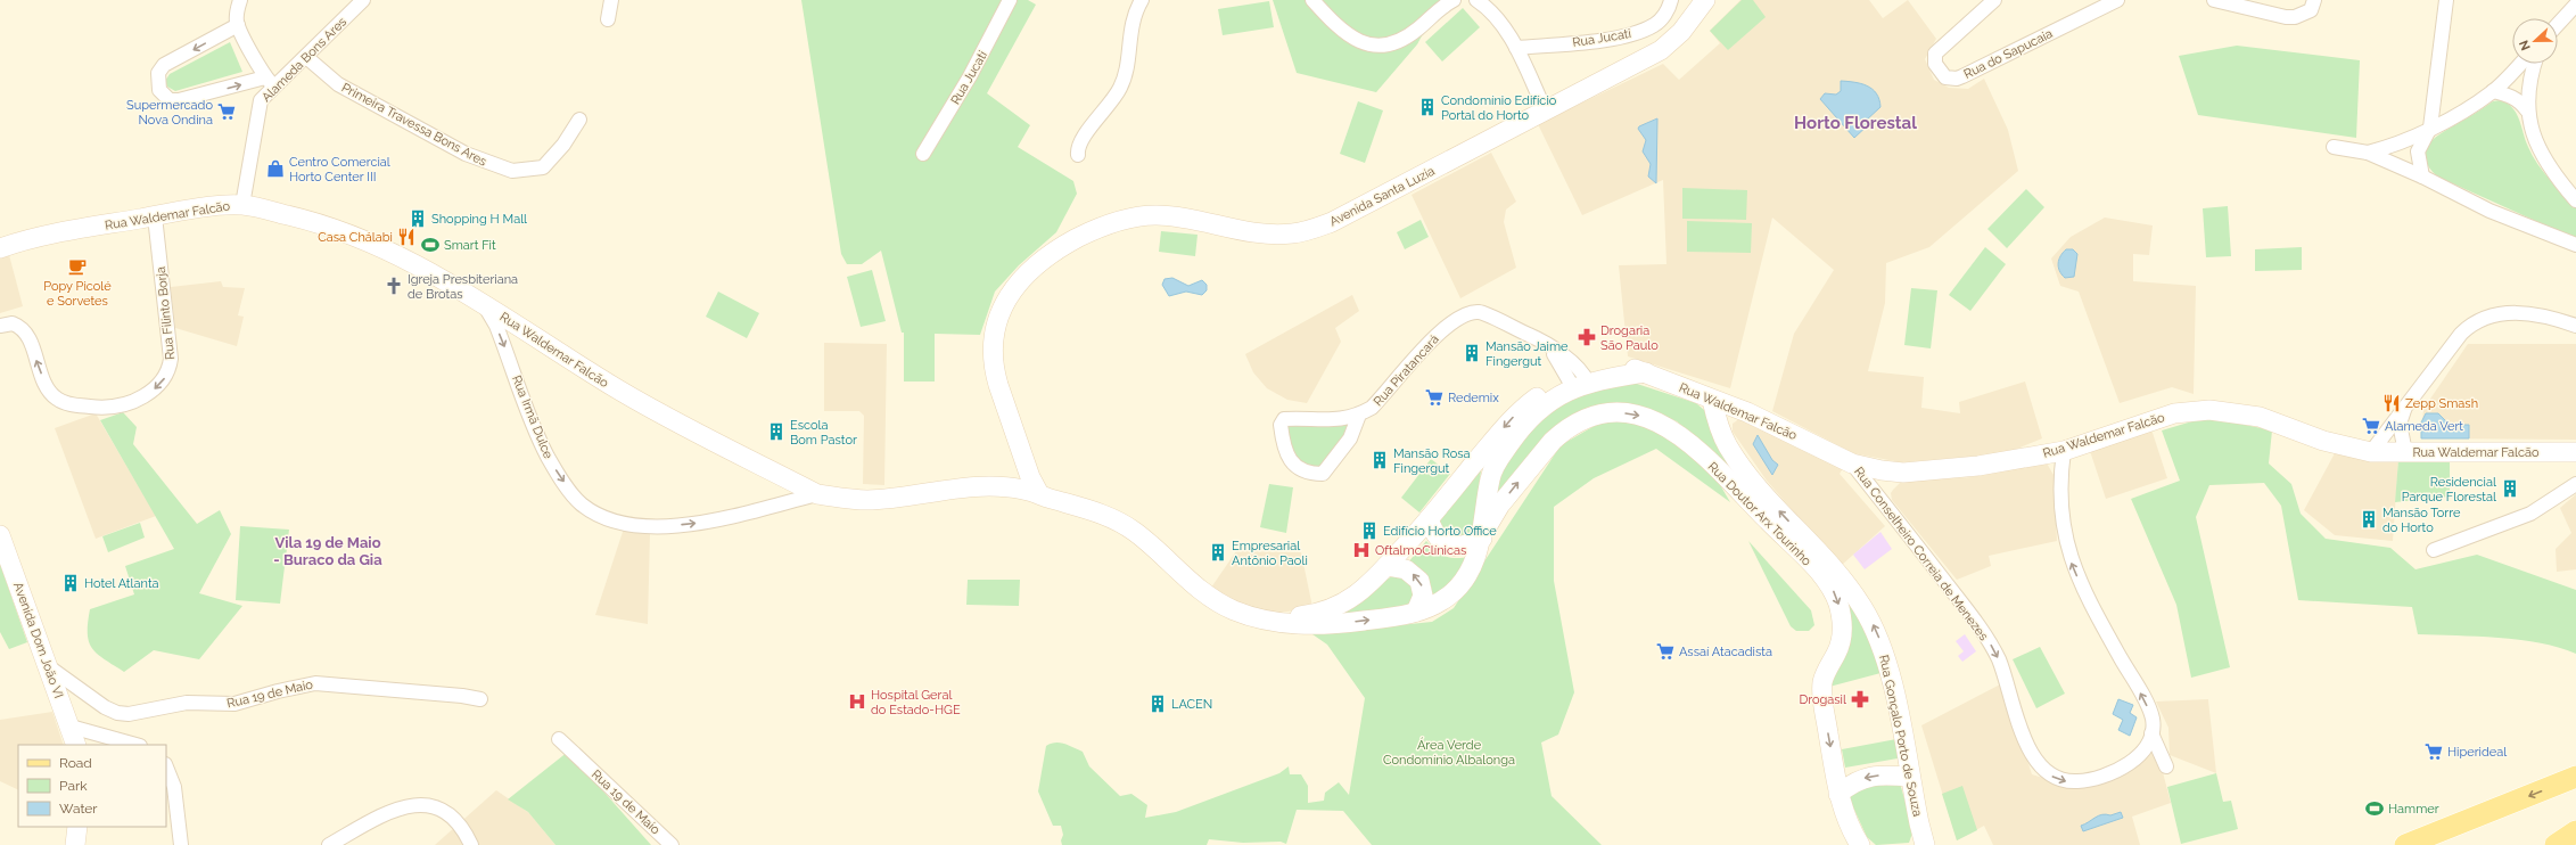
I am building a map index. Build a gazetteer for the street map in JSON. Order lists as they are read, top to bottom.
{
  "streets": {
    "street": [
      "Rua Jucati",
      "Rua do Sapucaia",
      "Alameda Bons Ares",
      "Primeira Travessa Bons Ares",
      "Avenida Santa Luzia",
      "Rua Waldemar Falcão",
      "Rua Filinto Borja",
      "Rua Piratancará",
      "Rua Irmã Dulce",
      "Rua Doutor Arx Tourinho",
      "Rua Conselheiro Correia de Menezes",
      "Avenida Dom João VI",
      "Rua 19 de Maio",
      "Rua Gonçalo Porto de Souza"
    ]
  },
  "crossings": [
    ["Alameda Bons Ares", "Primeira Travessa Bons Ares"],
    ["Alameda Bons Ares", "Rua Waldemar Falcão"],
    ["Avenida Santa Luzia", "Rua Waldemar Falcão"],
    ["Rua Waldemar Falcão", "Rua Filinto Borja"],
    ["Rua Waldemar Falcão", "Rua Piratancará"],
    ["Rua Waldemar Falcão", "Rua Irmã Dulce"],
    ["Rua Waldemar Falcão", "Rua Doutor Arx Tourinho"],
    ["Rua Waldemar Falcão", "Rua Conselheiro Correia de Menezes"],
    ["Rua Waldemar Falcão", "Rua Gonçalo Porto de Souza"],
    ["Avenida Dom João VI", "Rua 19 de Maio"]
  ],
  "one_way": ["Rua Irmã Dulce", "Rua Conselheiro Correia de Menezes", "Rua Gonçalo Porto de Souza"],
  "districts": ["Horto Florestal", "Vila 19 de Maio - Buraco da Gia"],
  "parks": ["Área Verde Condomínio Albalonga"],
  "places": {
    "building": [
      "Condomínio Edifício Portal do Horto",
      "Shopping H Mall",
      "Mansão Jaime Fingergut",
      "Escola Bom Pastor",
      "Mansão Rosa Fingergut",
      "Residencial Parque Florestal",
      "Mansão Torre do Horto",
      "Edifício Horto Office",
      "Empresarial Antônio Paoli",
      "Hotel Atlanta",
      "LACEN"
    ],
    "supermarket": [
      "Supermercado Nova Ondina",
      "Redemix",
      "Alameda Vert",
      "Assaí Atacadista",
      "Hiperideal"
    ],
    "shop": ["Centro Comercial Horto Center III"],
    "restaurant": ["Casa Chálabi", "Zepp Smash"],
    "sports": ["Smart Fit", "Hammer"],
    "cafe": ["Popy Picolé e Sorvetes"],
    "church": ["Igreja Presbiteriana de Brotas"],
    "pharmacy": ["Drogaria São Paulo", "Drogasil"],
    "hospital": ["OftalmoClínicas", "Hospital Geral do Estado-HGE"]
  },
  "legend": ["Road", "Park", "Water"],
  "north": "left"
}
